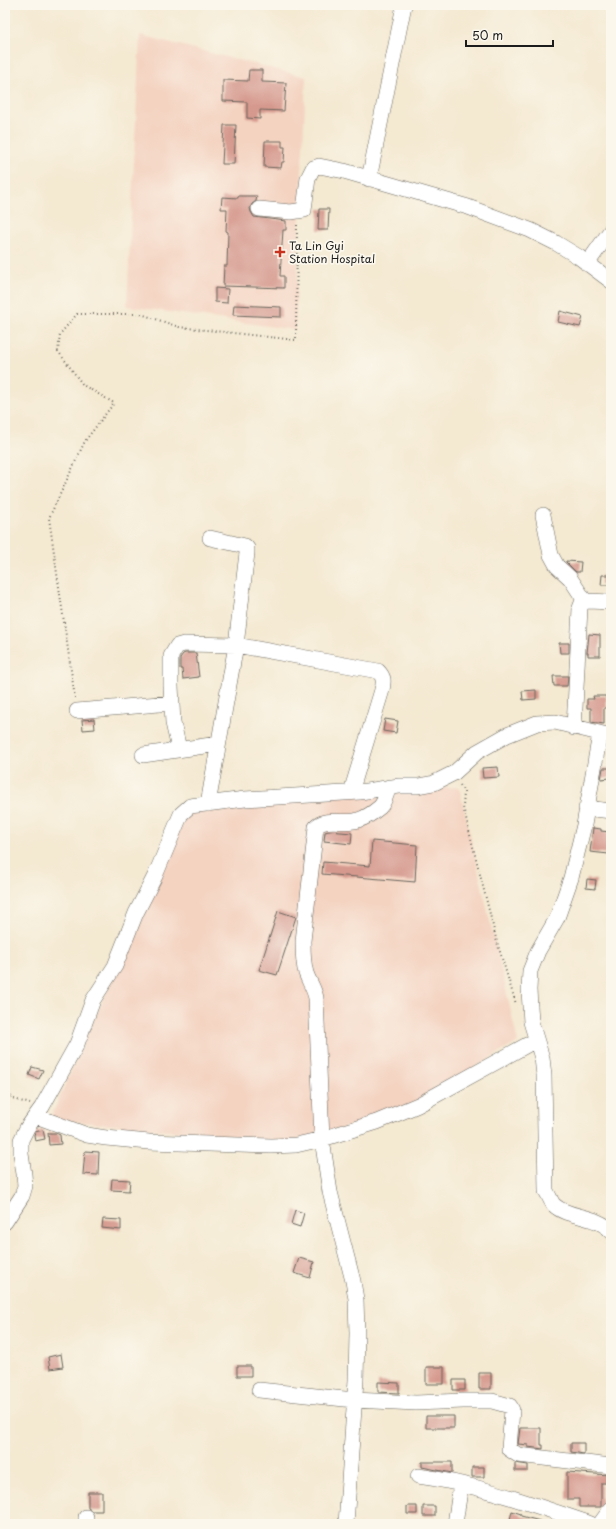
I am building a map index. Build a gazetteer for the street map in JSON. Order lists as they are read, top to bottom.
{
  "places": {
    "health": ["Ta Lin Gyi Station Hospital"]
  },
  "scale_bar": "50 m"
}
